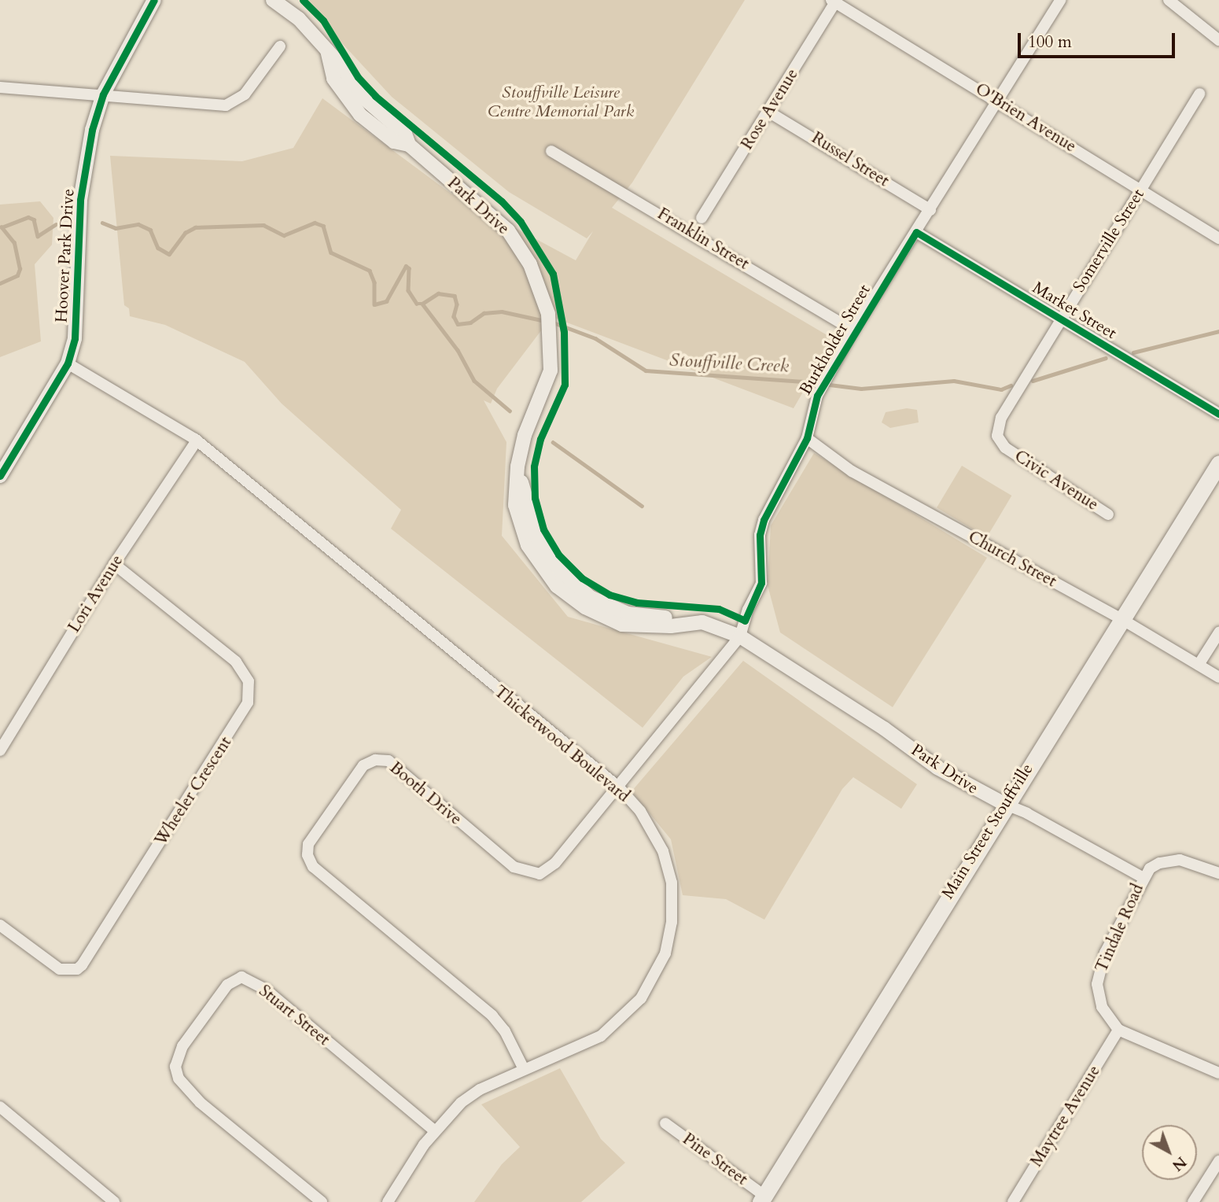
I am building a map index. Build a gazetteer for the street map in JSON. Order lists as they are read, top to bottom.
{
  "streets": {
    "main road": ["Main Street Stouffville"],
    "street": [
      "Rose Avenue",
      "O'Brien Avenue",
      "Russel Street",
      "Park Drive",
      "Franklin Street",
      "Somerville Street",
      "Hoover Park Drive",
      "Market Street",
      "Burkholder Street",
      "Civic Avenue",
      "Church Street",
      "Lori Avenue",
      "Thicketwood Boulevard",
      "Wheeler Crescent",
      "Booth Drive",
      "Tindale Road",
      "Stuart Street",
      "Maytree Avenue",
      "Pine Street"
    ]
  },
  "crossings": [
    ["Rose Avenue", "O'Brien Avenue"],
    ["Rose Avenue", "Russel Street"],
    ["O'Brien Avenue", "Somerville Street"],
    ["O'Brien Avenue", "Burkholder Street"],
    ["Russel Street", "Burkholder Street"],
    ["Park Drive", "Burkholder Street"],
    ["Park Drive", "Main Street Stouffville"],
    ["Park Drive", "Tindale Road"],
    ["Franklin Street", "Burkholder Street"],
    ["Somerville Street", "Market Street"],
    ["Somerville Street", "Civic Avenue"],
    ["Hoover Park Drive", "Thicketwood Boulevard"],
    ["Market Street", "Burkholder Street"],
    ["Burkholder Street", "Church Street"],
    ["Church Street", "Main Street Stouffville"],
    ["Lori Avenue", "Thicketwood Boulevard"],
    ["Lori Avenue", "Wheeler Crescent"],
    ["Thicketwood Boulevard", "Booth Drive"],
    ["Thicketwood Boulevard", "Stuart Street"],
    ["Main Street Stouffville", "Pine Street"],
    ["Tindale Road", "Maytree Avenue"]
  ],
  "water": ["Stouffville Creek"],
  "parks": ["Stouffville Leisure Centre Memorial Park"],
  "scale_bar": "100 m",
  "north": "bottom right"
}
